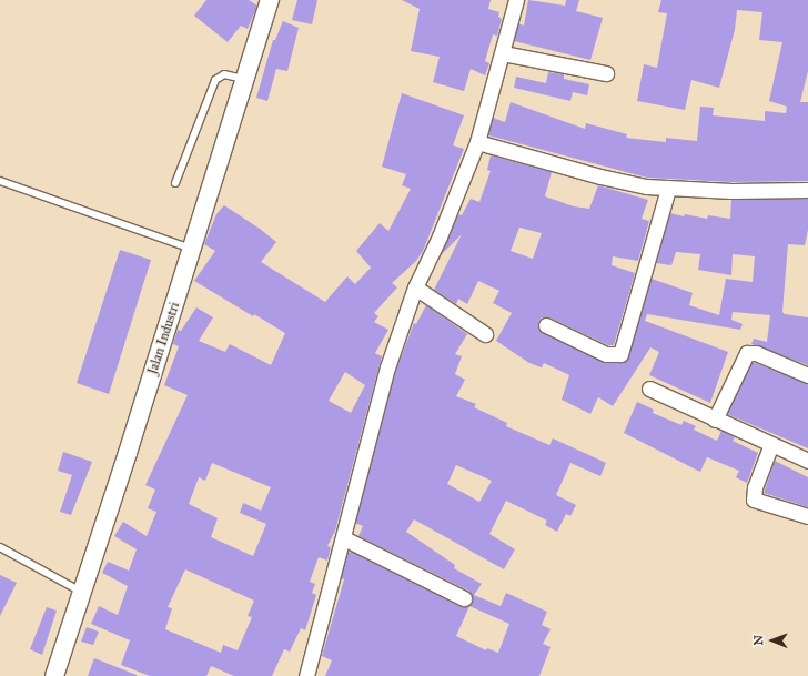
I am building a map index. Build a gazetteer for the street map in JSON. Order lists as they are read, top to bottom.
{
  "streets": {
    "street": ["Jalan Industri"]
  },
  "north": "left"
}
